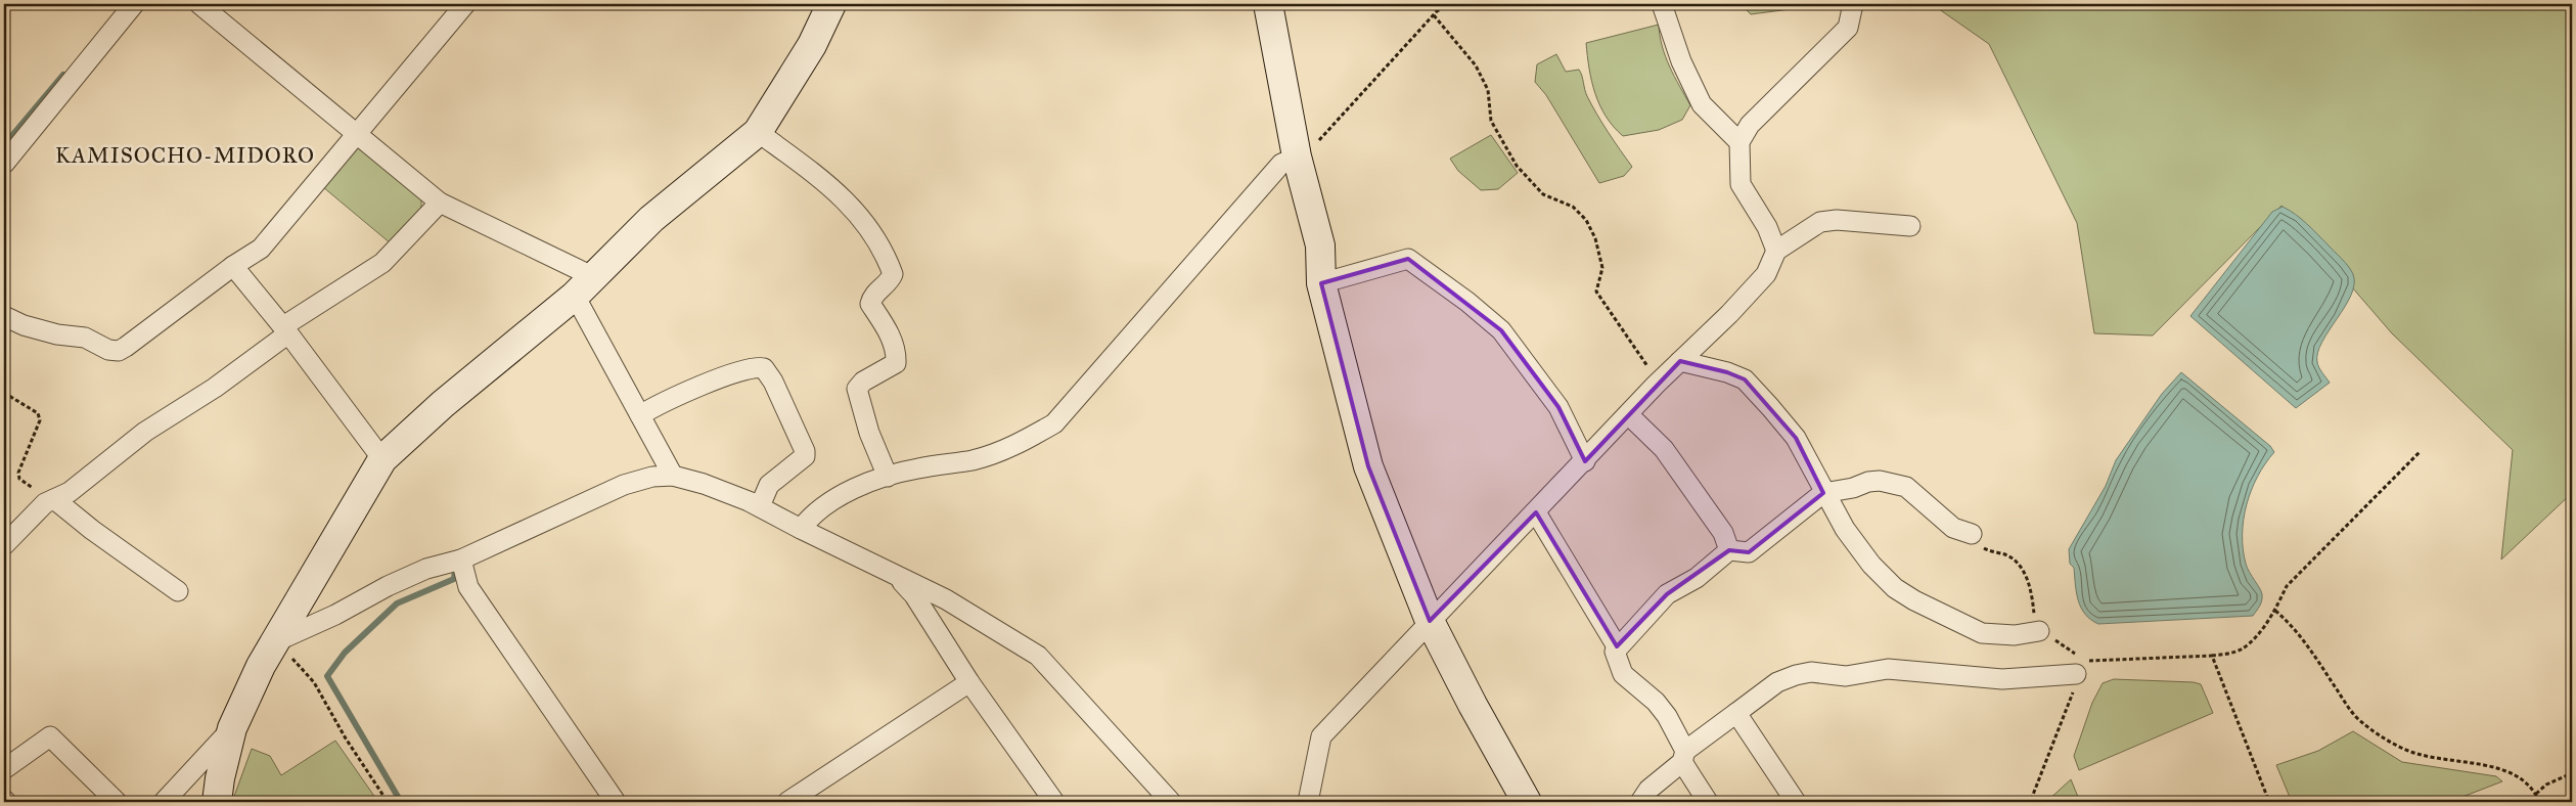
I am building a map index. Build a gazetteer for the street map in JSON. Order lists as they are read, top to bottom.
{
  "districts": ["KAMISOCHO-MIDORO"]
}
